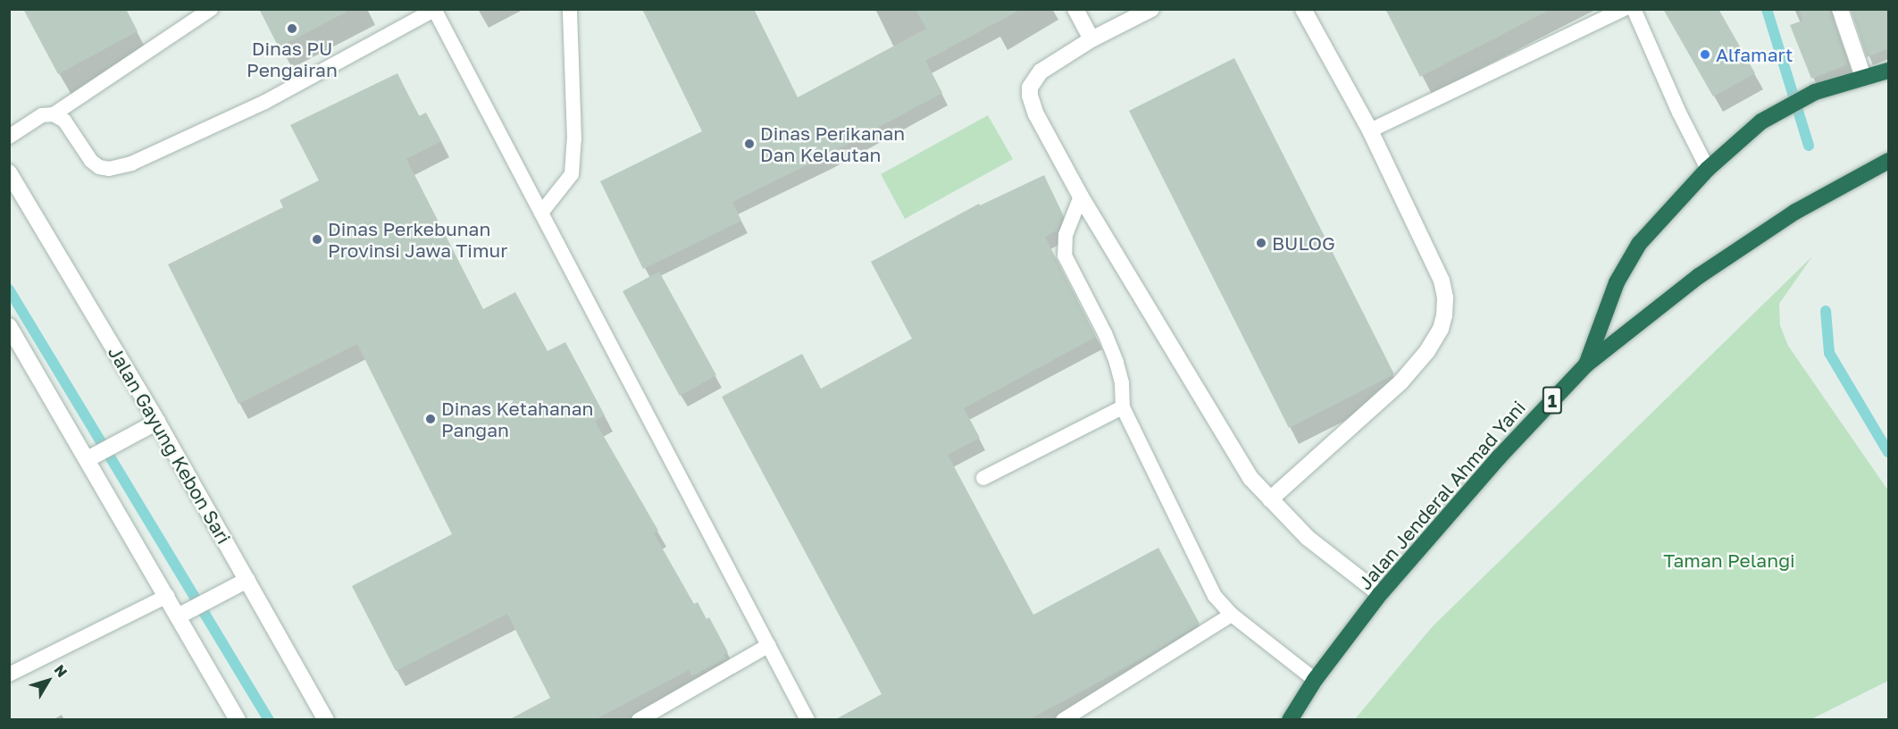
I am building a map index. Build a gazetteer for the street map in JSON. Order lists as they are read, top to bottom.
{
  "streets": {
    "highway": ["1", "Jalan Jenderal Ahmad Yani"],
    "street": ["Jalan Gayung Kebon Sari"]
  },
  "crossings": [
    ["1", "Jalan Jenderal Ahmad Yani"]
  ],
  "parks": ["Taman Pelangi"],
  "places": [
    "Dinas PU Pengairan",
    "Alfamart",
    "Dinas Perikanan Dan Kelautan",
    "Dinas Perkebunan Provinsi Jawa Timur",
    "BULOG",
    "Dinas Ketahanan Pangan"
  ],
  "north": "top right"
}
